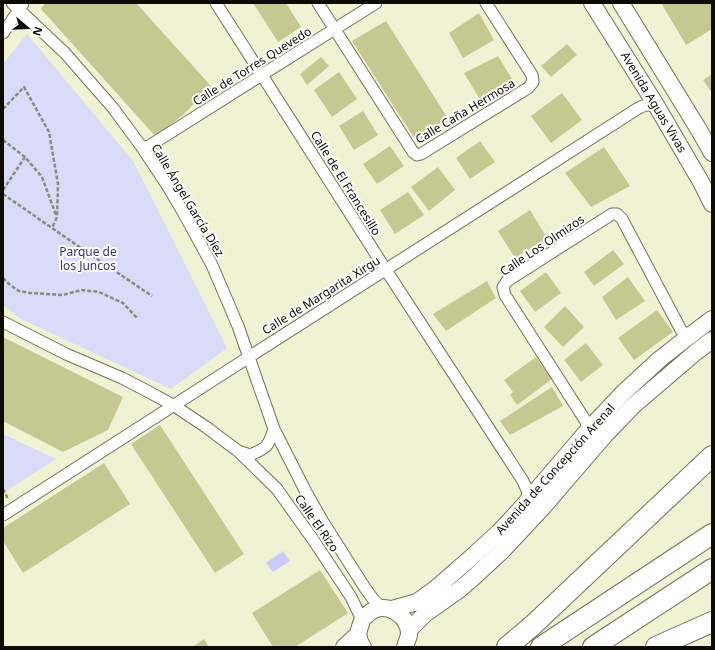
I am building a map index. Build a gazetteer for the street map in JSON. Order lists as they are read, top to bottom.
{
  "streets": {
    "street": [
      "Calle de Torres Quevedo",
      "Avenida Aguas Vivas",
      "Calle Caña Hermosa",
      "Calle de El Francesillo",
      "Calle Ángel García Díez",
      "Calle Los Olmizos",
      "Calle de Margarita Xirgu",
      "Avenida de Concepción Arenal",
      "Calle El Rizo"
    ]
  },
  "crossings": [
    ["Calle de Torres Quevedo", "Calle Caña Hermosa"],
    ["Calle de Torres Quevedo", "Calle de El Francesillo"],
    ["Calle de Torres Quevedo", "Calle Ángel García Díez"],
    ["Avenida Aguas Vivas", "Calle de Margarita Xirgu"],
    ["Calle de El Francesillo", "Calle de Margarita Xirgu"],
    ["Calle de El Francesillo", "Avenida de Concepción Arenal"],
    ["Calle Ángel García Díez", "Calle de Margarita Xirgu"],
    ["Calle Ángel García Díez", "Calle El Rizo"],
    ["Calle Los Olmizos", "Avenida de Concepción Arenal"],
    ["Calle de Margarita Xirgu", "Calle El Rizo"],
    ["Avenida de Concepción Arenal", "Calle El Rizo"]
  ],
  "parks": ["Parque de los Juncos"],
  "north": "right"
}
